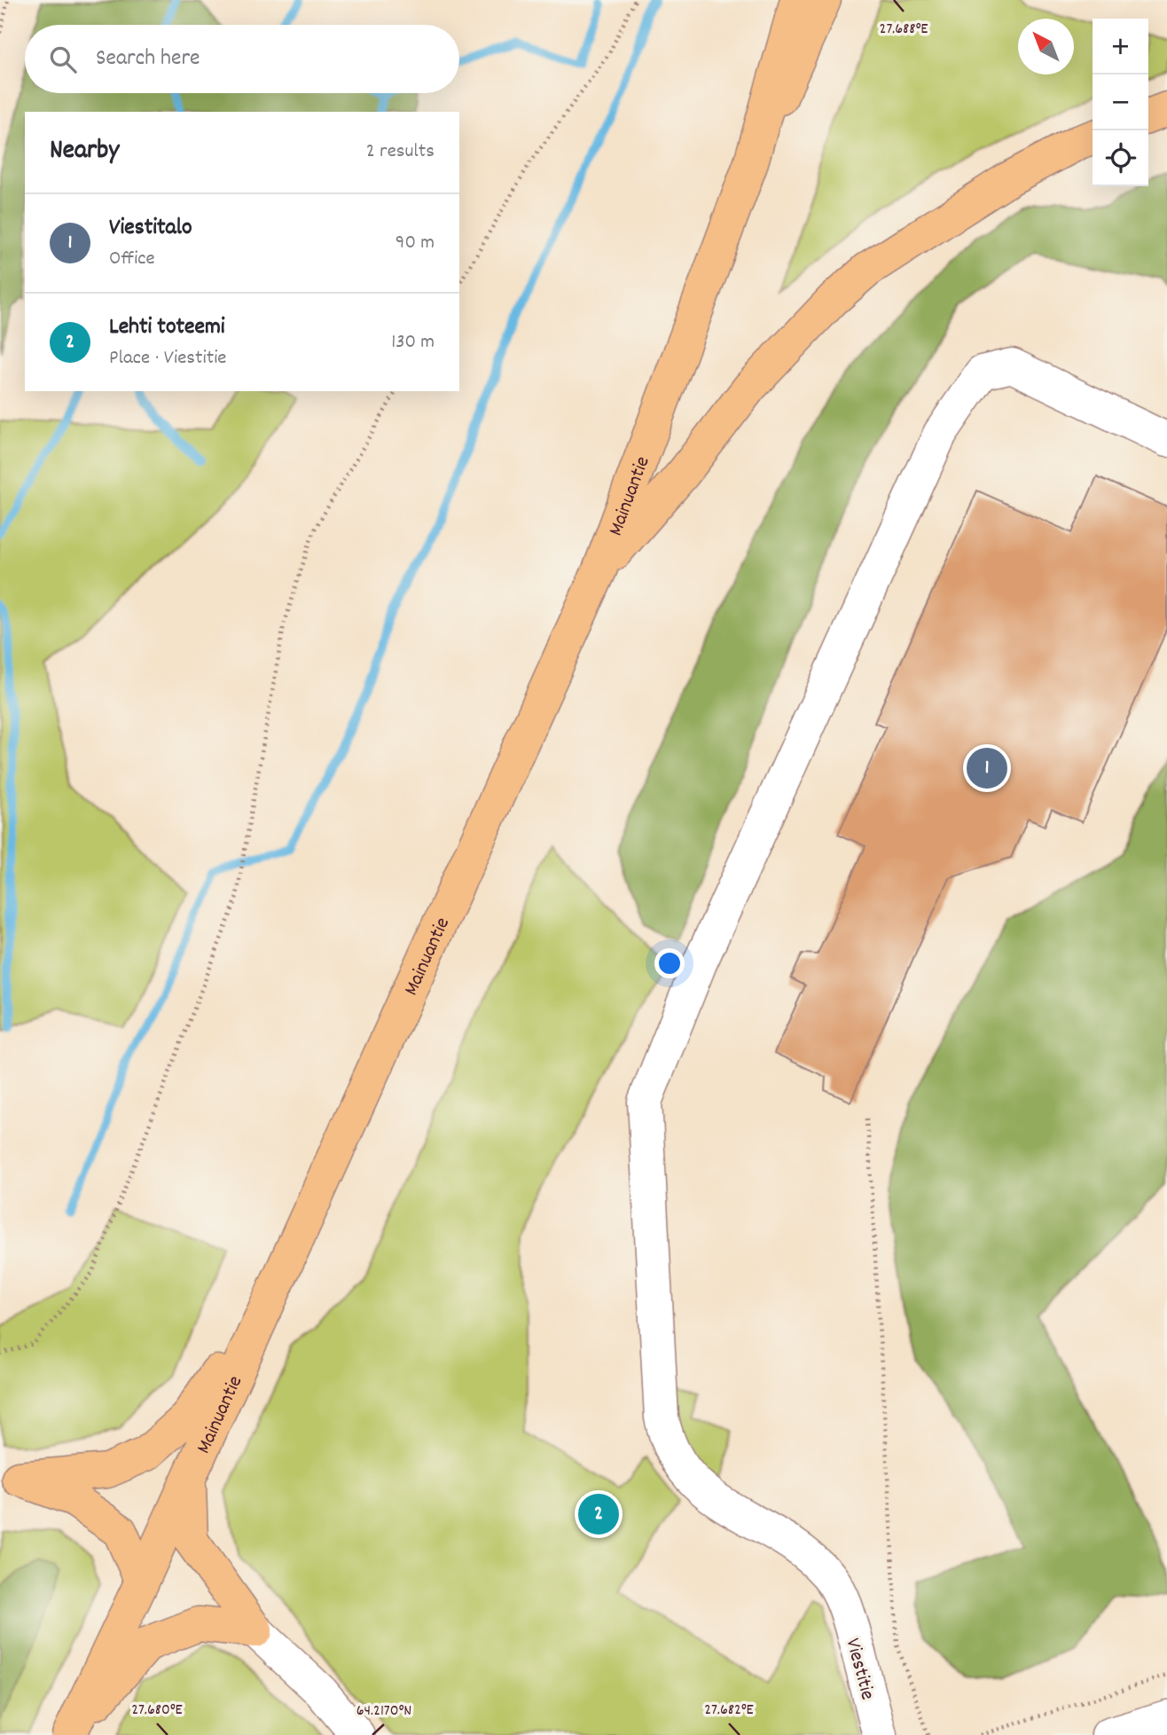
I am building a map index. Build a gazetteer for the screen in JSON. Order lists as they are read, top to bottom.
{
  "streets": {
    "main road": ["Mainuantie"],
    "street": ["Viestitie"]
  },
  "north": "top left",
  "page": {
    "map_buttons": ["+", "−"],
    "search": "Search here",
    "heading": ["Nearby", "2 results"],
    "list": [
      {
        "mark": "1",
        "name": "Viestitalo",
        "note": "Office",
        "value": "90 m"
      },
      {
        "mark": "2",
        "name": "Lehti toteemi",
        "note": "Place · Viestitie",
        "value": "130 m"
      }
    ],
    "pins": ["1", "2"]
  },
  "coordinates": [
    "27.688°E",
    "27.680°E",
    "27.682°E",
    "64.2170°N"
  ]
}
